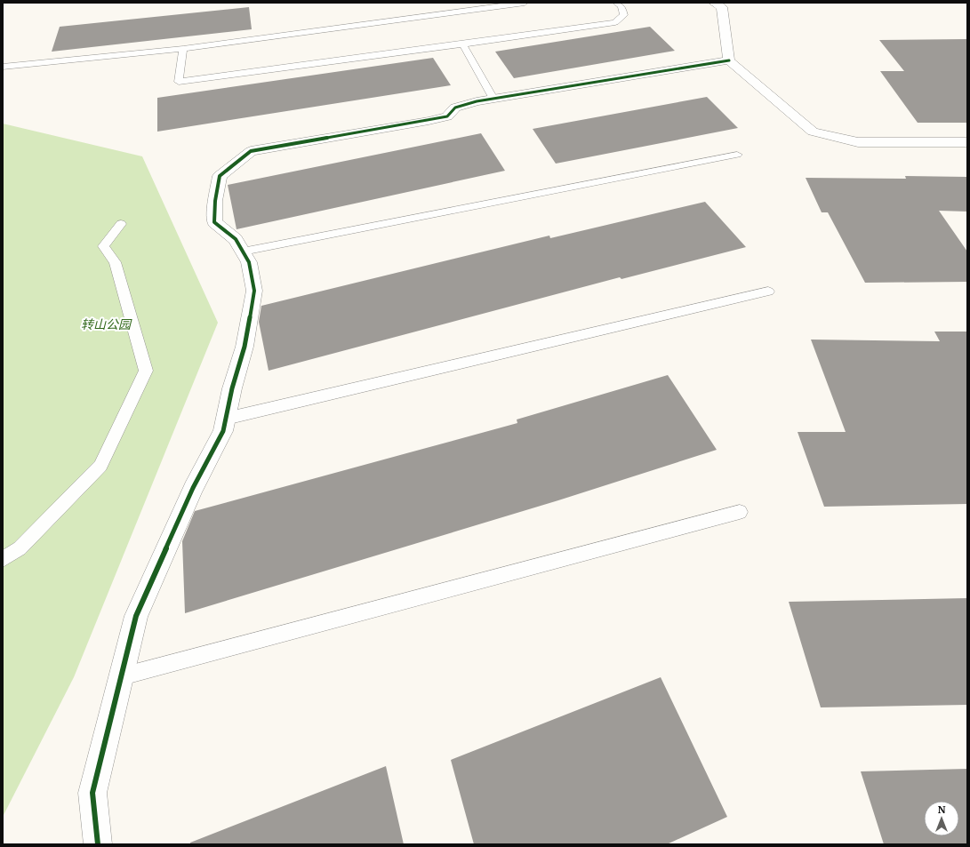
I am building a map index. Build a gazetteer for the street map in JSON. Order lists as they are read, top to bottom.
{
  "parks": ["转山公园"],
  "north": "top"
}
